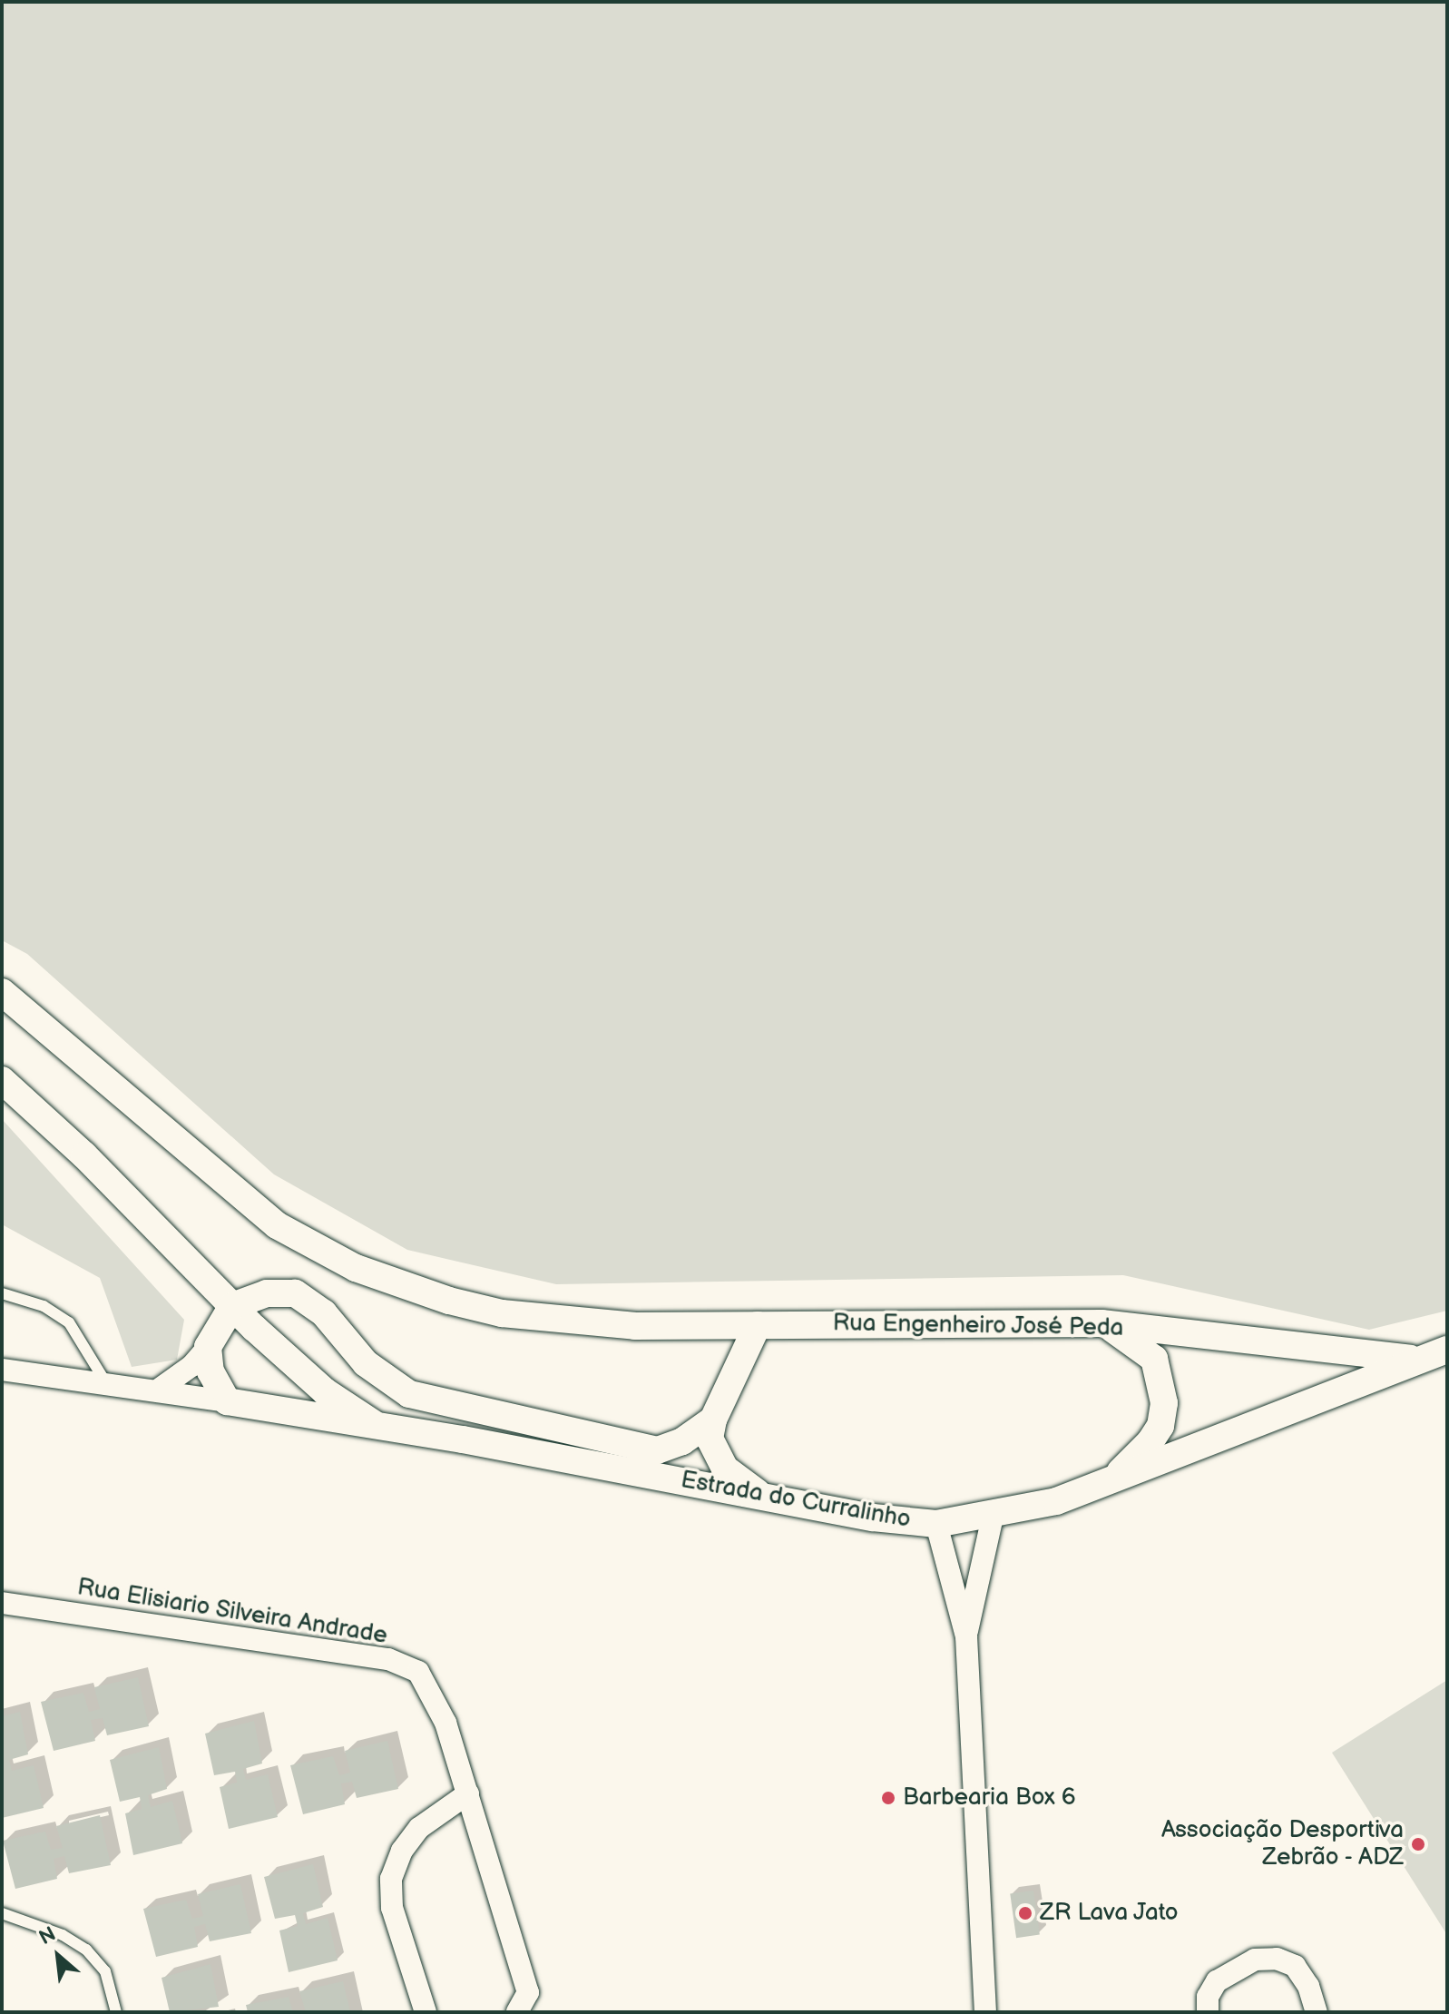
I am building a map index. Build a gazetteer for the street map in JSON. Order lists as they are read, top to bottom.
{
  "streets": {
    "street": ["Rua Engenheiro José Peda", "Estrada do Curralinho", "Rua Elisiario Silveira Andrade"]
  },
  "crossings": [
    ["Rua Engenheiro José Peda", "Estrada do Curralinho"]
  ],
  "places": ["Barbearia Box 6", "Associação Desportiva Zebrão - ADZ", "ZR Lava Jato"],
  "north": "top left"
}
